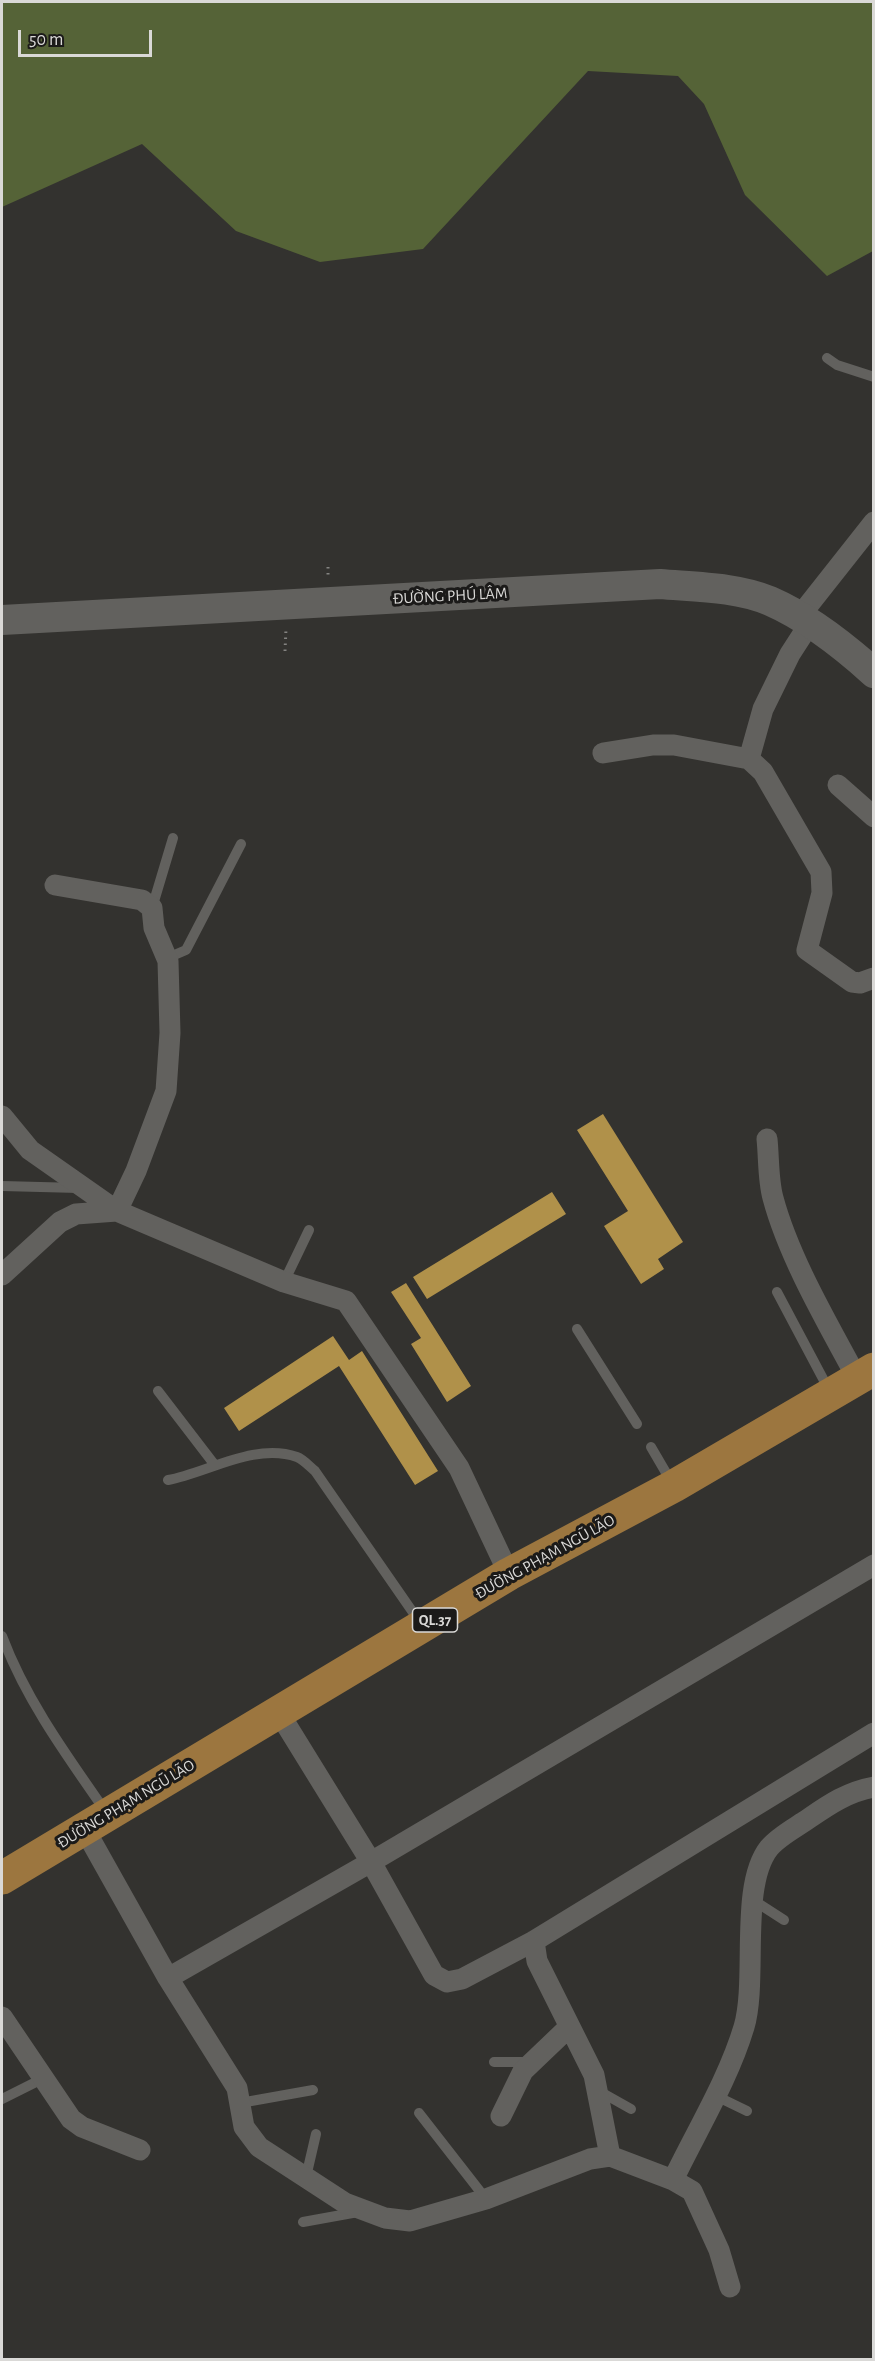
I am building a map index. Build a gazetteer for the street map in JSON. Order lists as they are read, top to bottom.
{
  "streets": {
    "highway": ["ĐƯỜNG PHẠM NGŨ LÃO", "QL.37"],
    "main road": ["ĐƯỜNG PHÚ LÂM"]
  },
  "scale_bar": "50 m"
}
